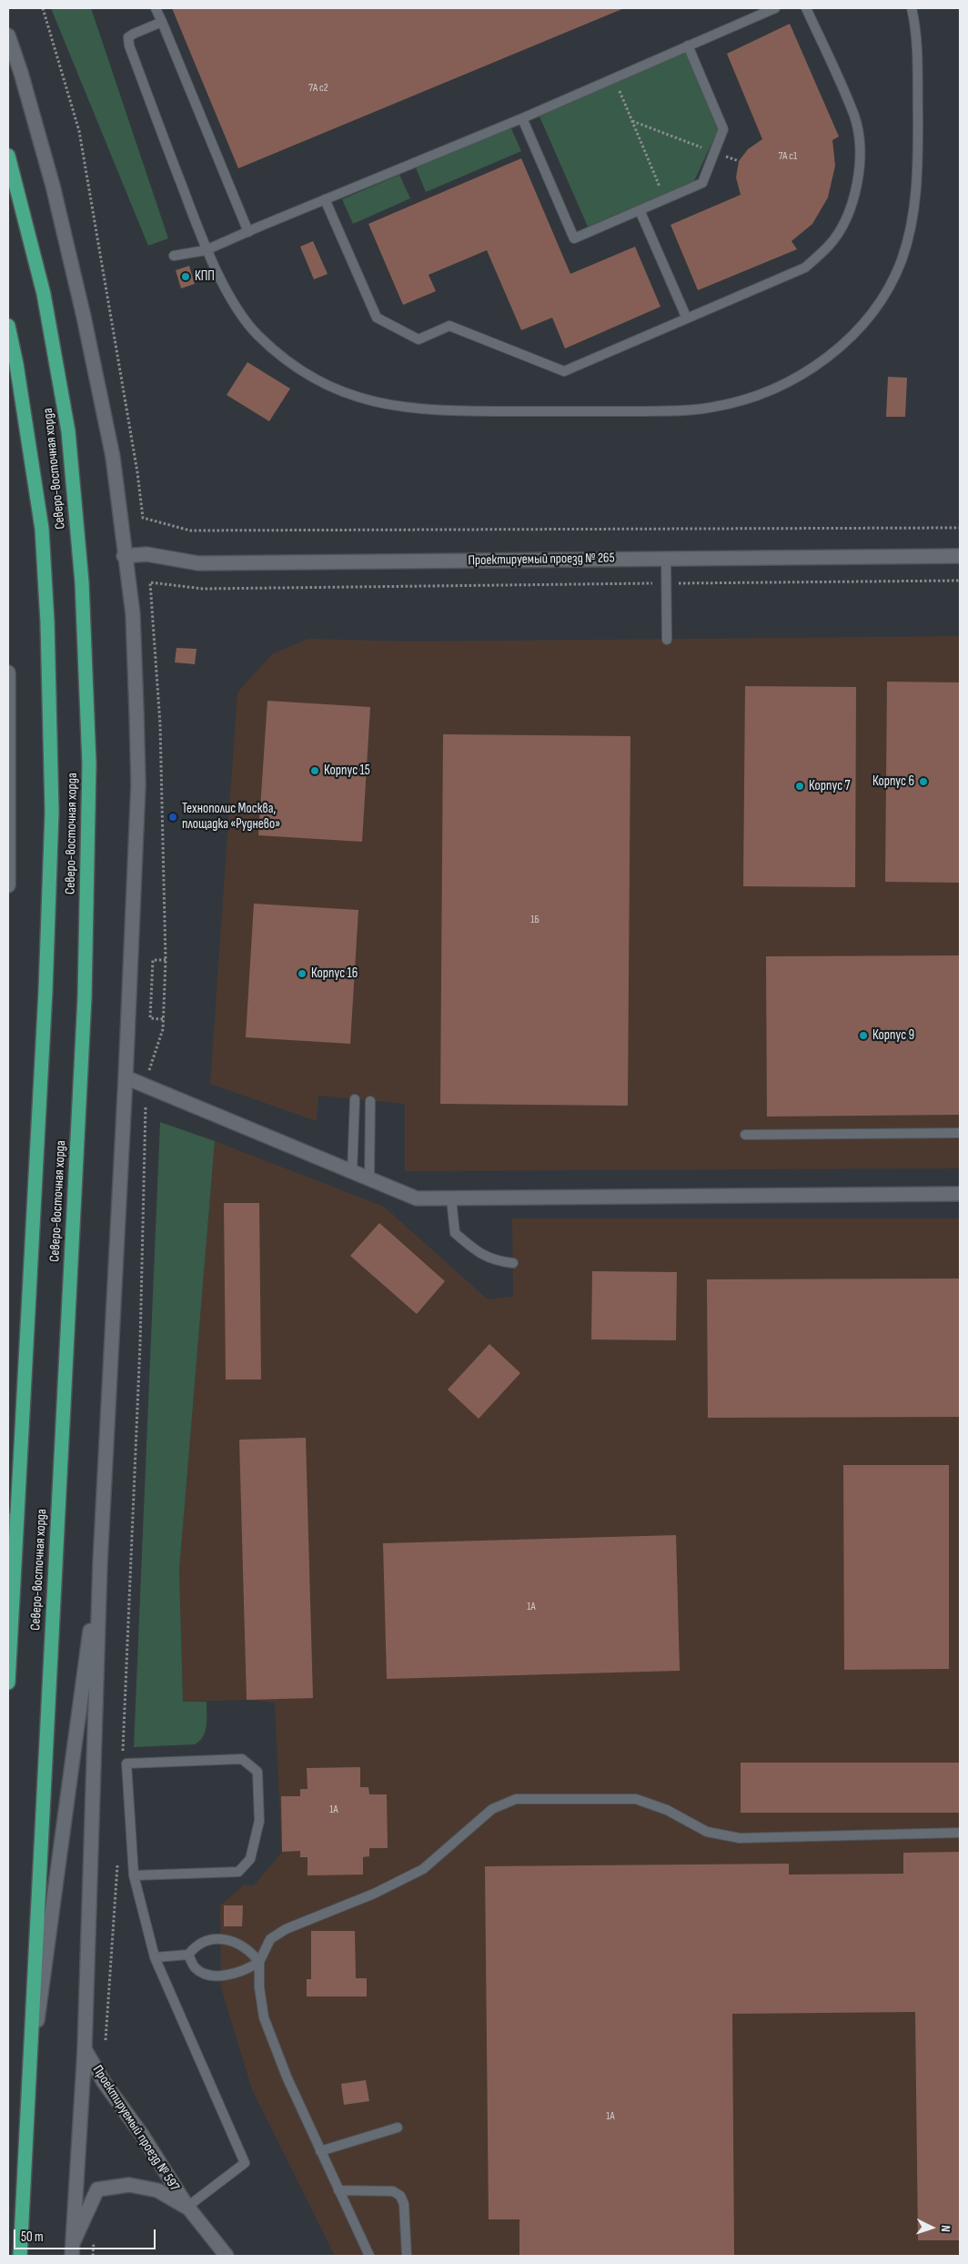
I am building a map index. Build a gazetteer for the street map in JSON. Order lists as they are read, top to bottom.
{
  "streets": {
    "highway": ["Северо-восточная хорда"],
    "street": ["Проектируемый проезд № 265", "Проектируемый проезд № 597"]
  },
  "places": [
    "КПП",
    "Корпус 15",
    "Корпус 6",
    "Корпус 7",
    "Технополис Москва, площадка «Руднево»",
    "Корпус 16",
    "Корпус 9"
  ],
  "house_numbers": [
    "7А с2",
    "7А с1",
    "1Б",
    "1А",
    "1А",
    "1А"
  ],
  "scale_bar": "50 m",
  "north": "right"
}
